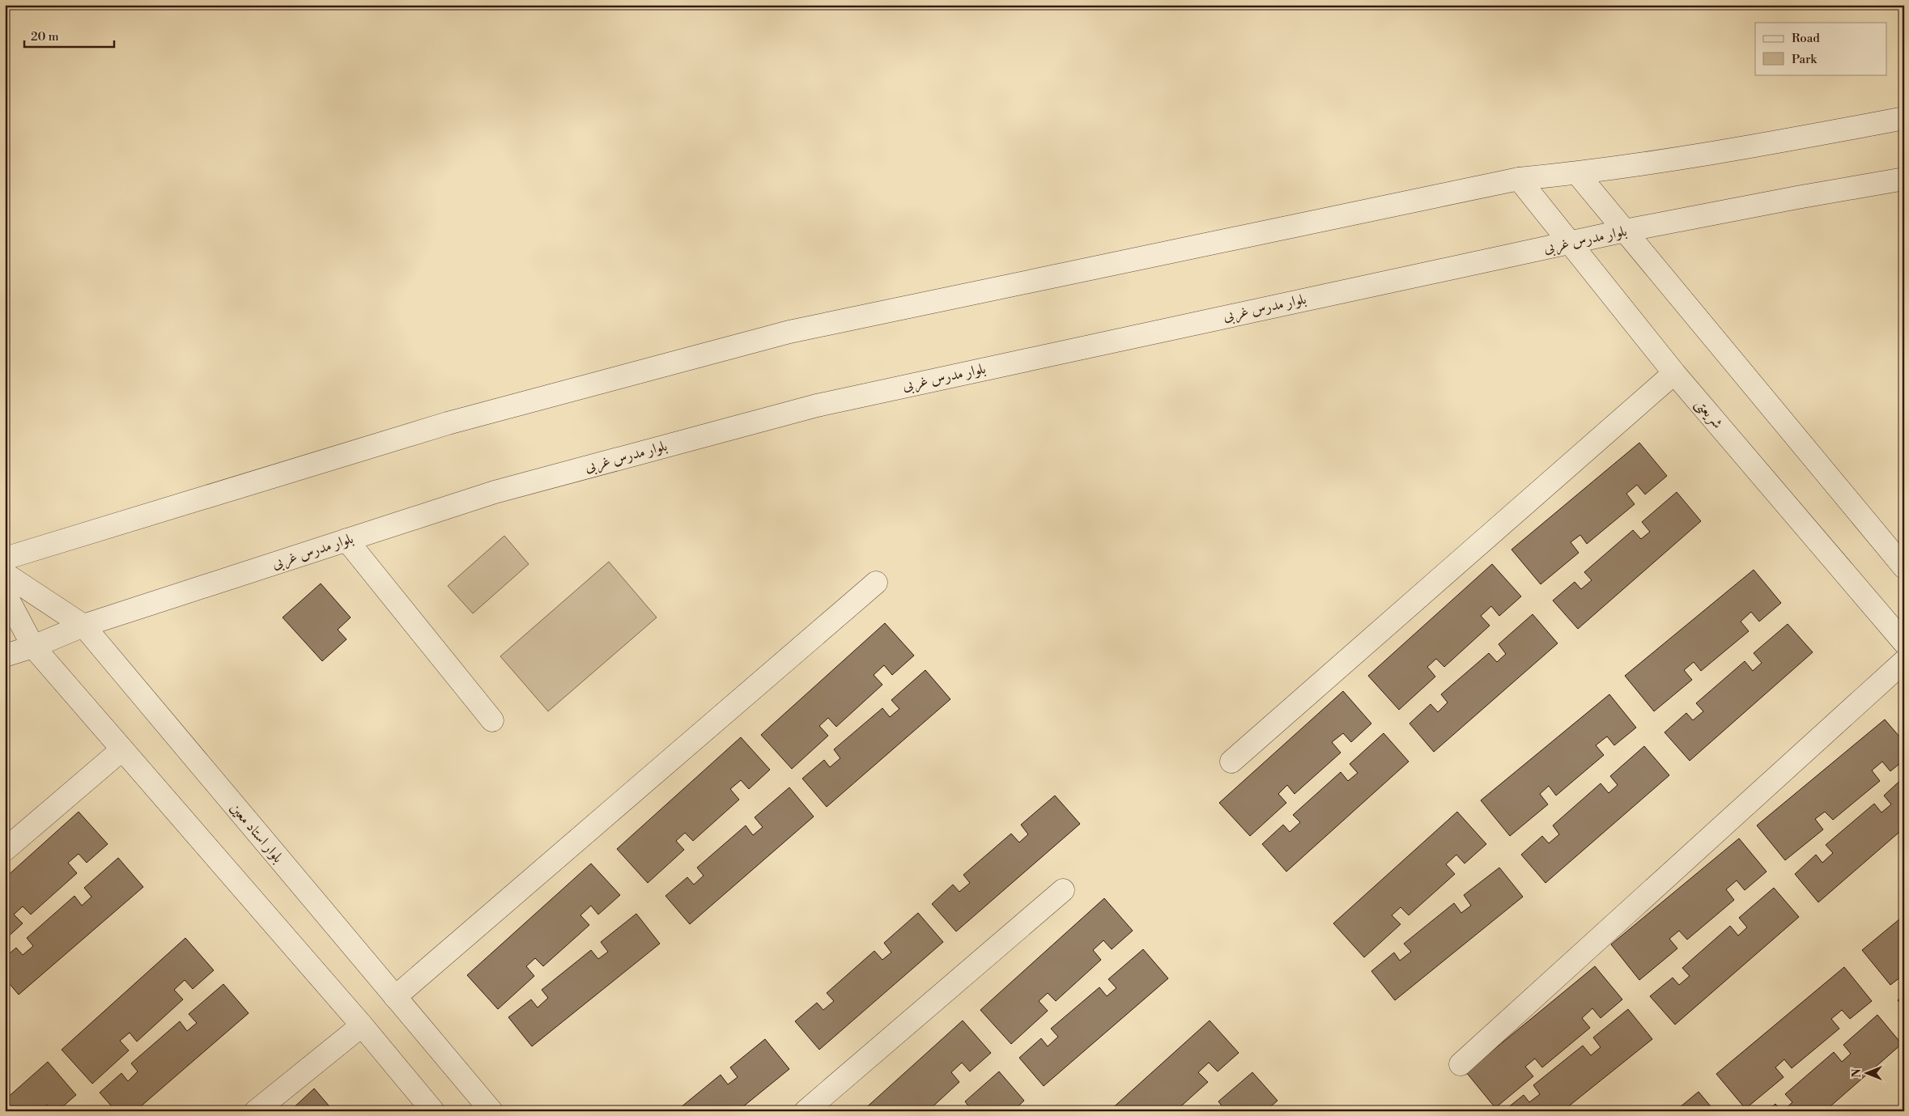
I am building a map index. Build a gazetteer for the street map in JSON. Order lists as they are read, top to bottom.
{
  "streets": {
    "street": ["بلوار مدرس غربی", "شریعتی", "بلوار استاد معین"]
  },
  "crossings": [
    ["بلوار مدرس غربی", "شریعتی"],
    ["بلوار مدرس غربی", "بلوار استاد معین"]
  ],
  "legend": ["Road", "Park"],
  "scale_bar": "20 m",
  "north": "left"
}
